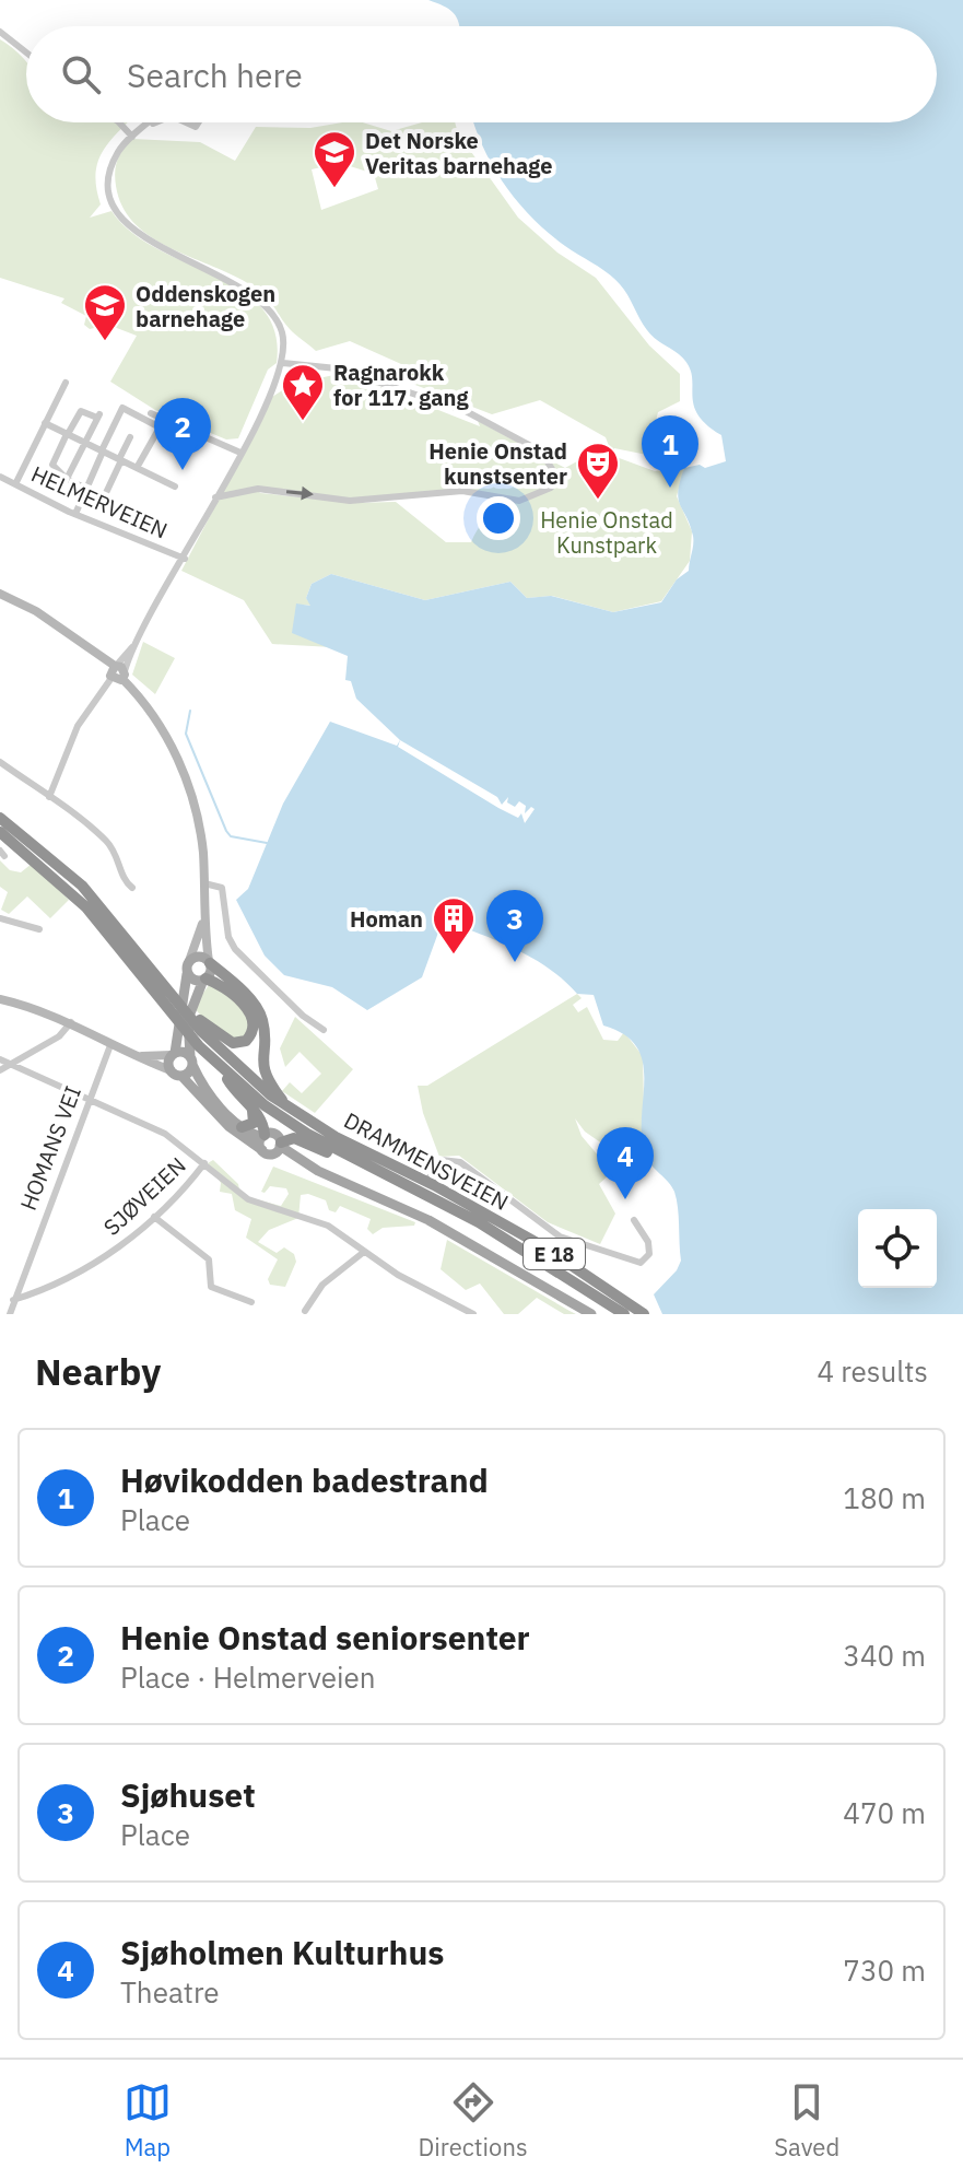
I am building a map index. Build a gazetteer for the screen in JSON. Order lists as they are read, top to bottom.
{
  "streets": {
    "highway": ["DRAMMENSVEIEN", "E 18"],
    "street": ["HELMERVEIEN", "HOMANS VEI", "SJØVEIEN"]
  },
  "crossings": [
    ["HOMANS VEI", "SJØVEIEN"],
    ["DRAMMENSVEIEN", "E 18"]
  ],
  "parks": ["Henie Onstad Kunstpark"],
  "places": {
    "school or university": ["Det Norske Veritas barnehage", "Oddenskogen barnehage"],
    "place": ["Ragnarokk for 117. gang"],
    "theatre": ["Henie Onstad kunstsenter"],
    "building": ["Homan"]
  },
  "page": {
    "search": "Search here",
    "pins": [
      "2",
      "1",
      "3",
      "4"
    ],
    "heading": ["Nearby", "4 results"],
    "list": [
      {
        "mark": "1",
        "name": "Høvikodden badestrand",
        "note": "Place",
        "value": "180 m"
      },
      {
        "mark": "2",
        "name": "Henie Onstad seniorsenter",
        "note": "Place · Helmerveien",
        "value": "340 m"
      },
      {
        "mark": "3",
        "name": "Sjøhuset",
        "note": "Place",
        "value": "470 m"
      },
      {
        "mark": "4",
        "name": "Sjøholmen Kulturhus",
        "note": "Theatre",
        "value": "730 m"
      }
    ],
    "nav": ["Map", "Directions", "Saved"]
  }
}
